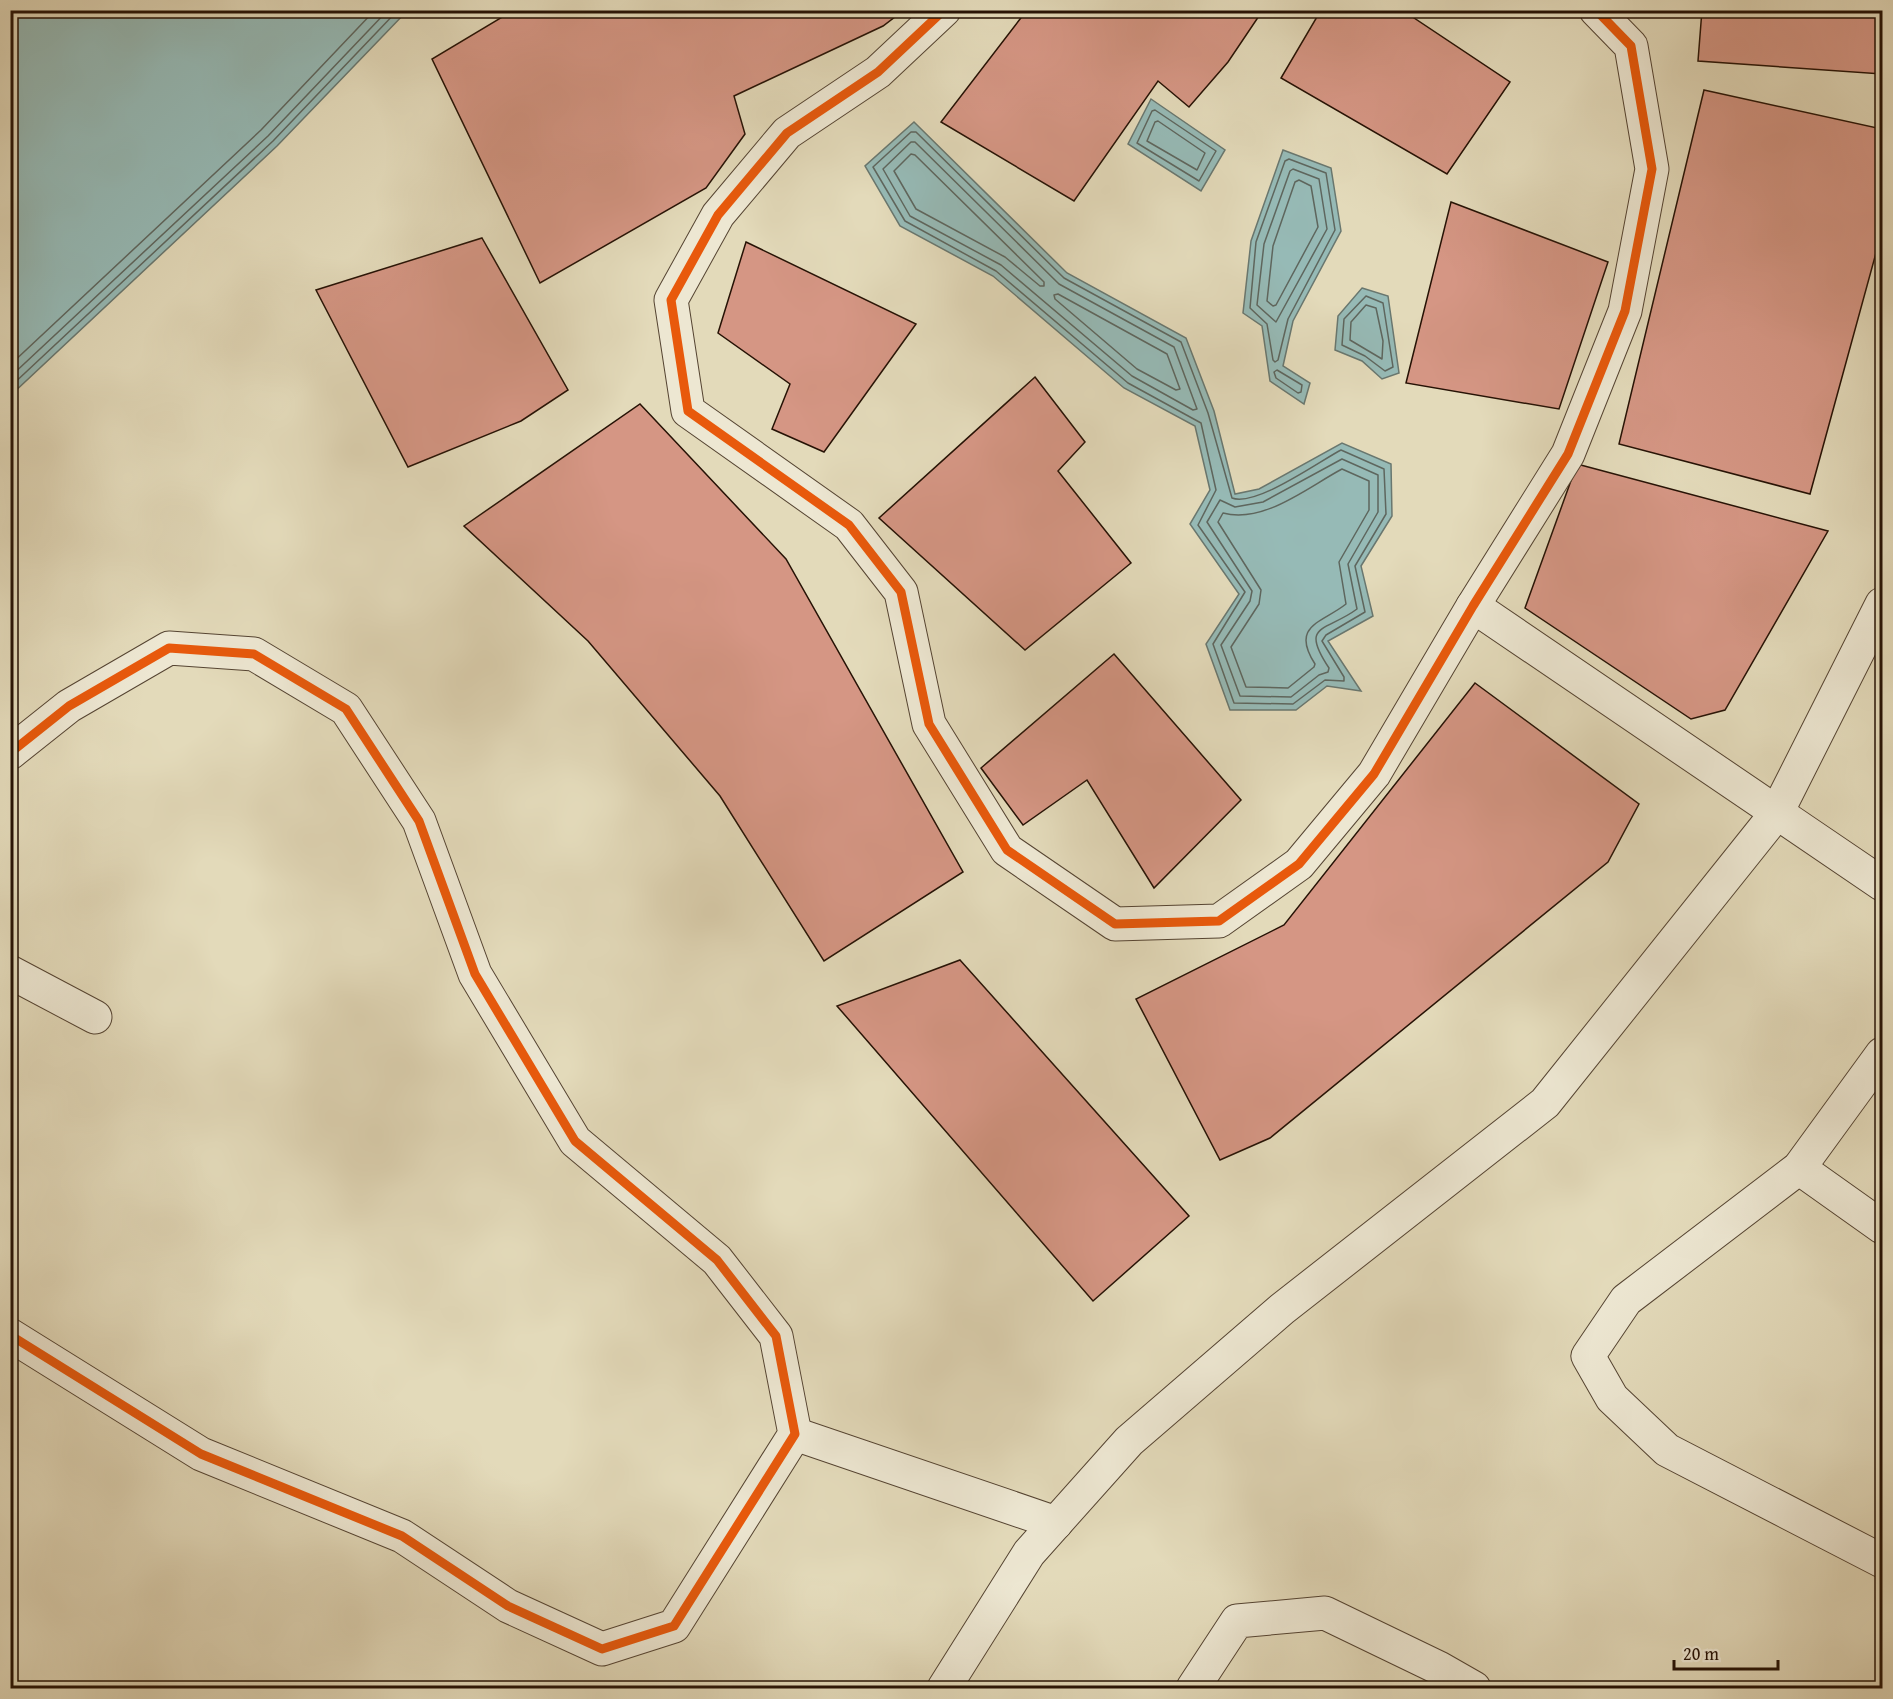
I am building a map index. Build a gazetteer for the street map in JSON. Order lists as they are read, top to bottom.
{
  "scale_bar": "20 m"
}
